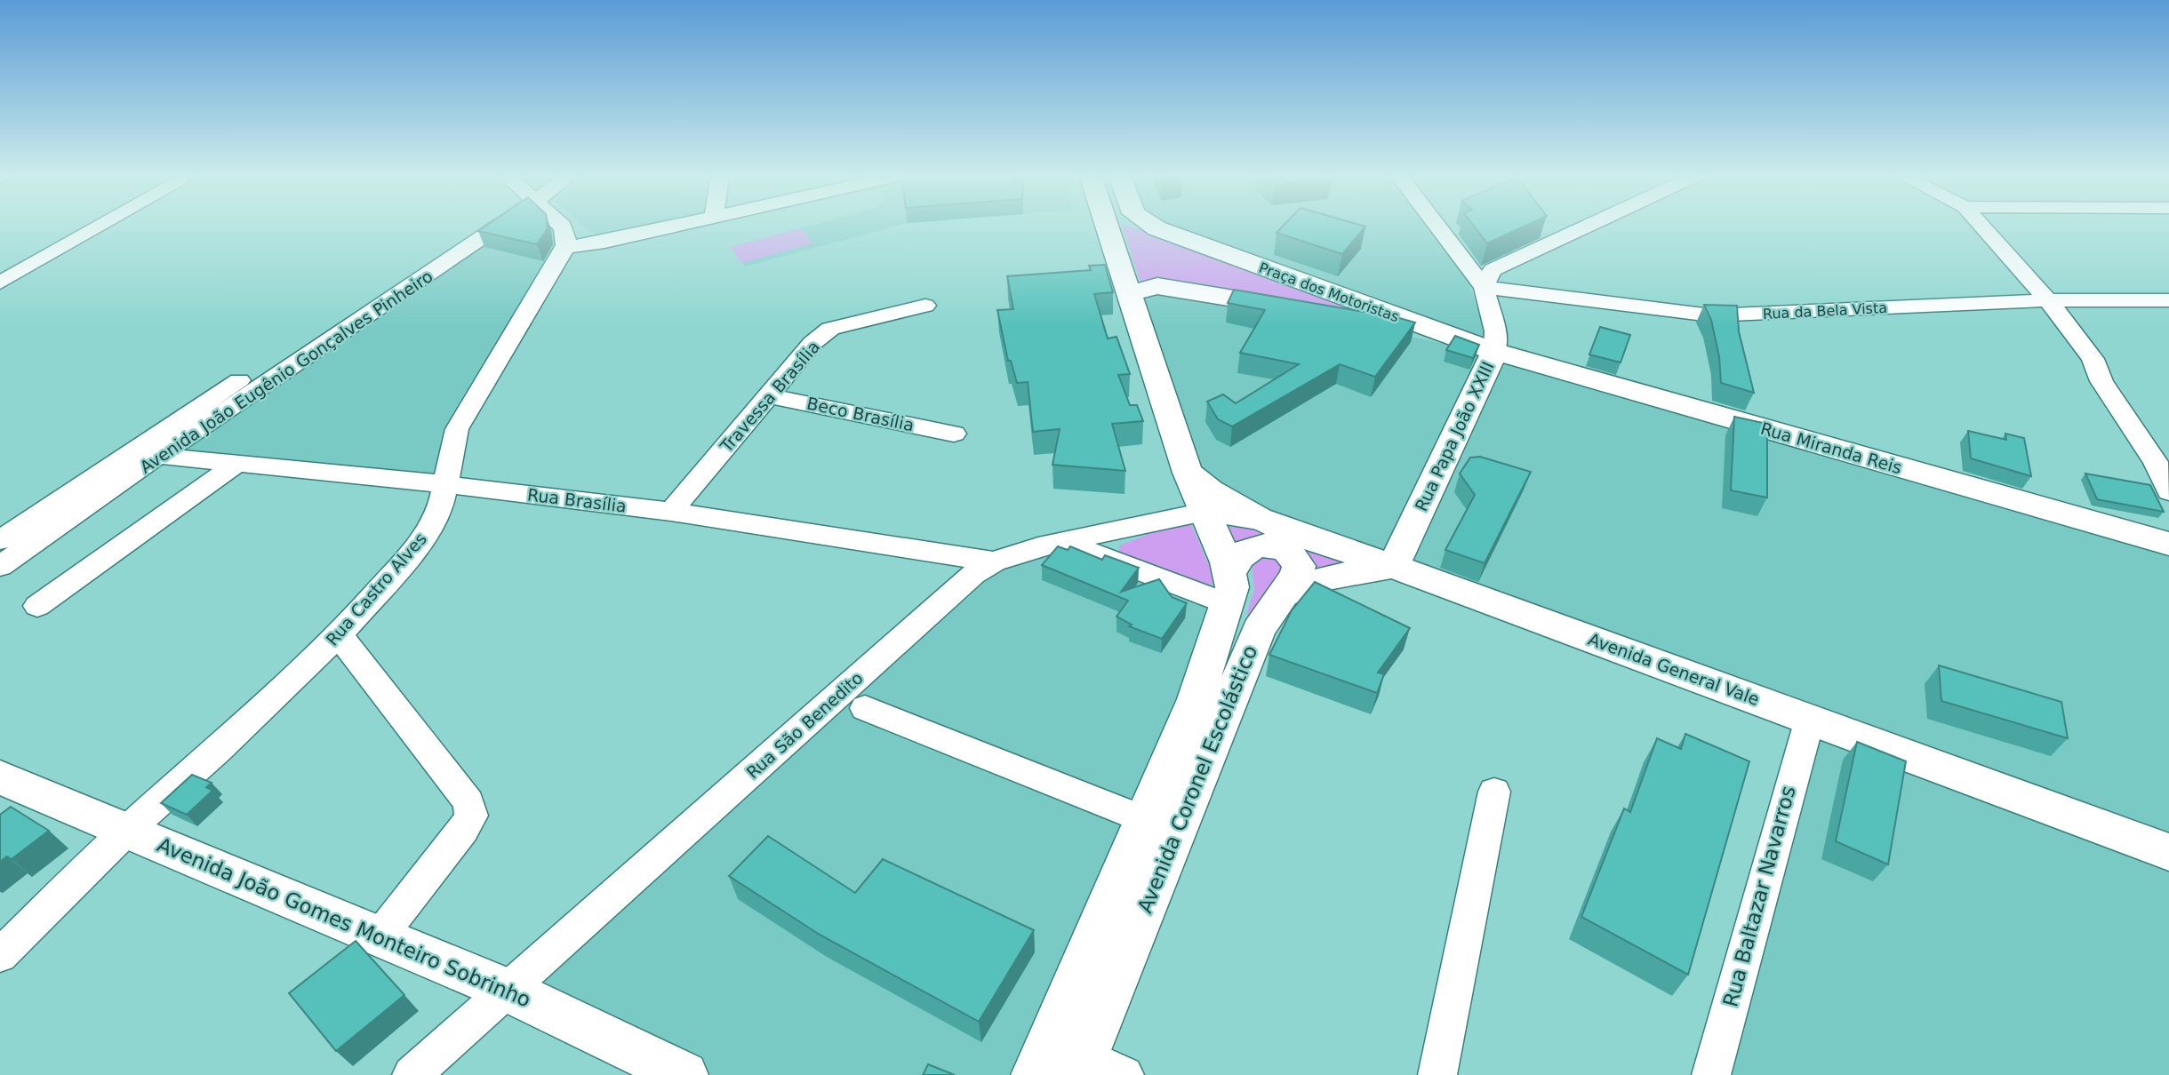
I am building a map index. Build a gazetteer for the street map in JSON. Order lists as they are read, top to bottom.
{
  "streets": {
    "main road": [
      "Praça dos Motoristas",
      "Rua Papa João XXIII",
      "Rua Miranda Reis",
      "Avenida General Vale",
      "Avenida Coronel Escolástico",
      "Avenida João Gomes Monteiro Sobrinho"
    ],
    "street": [
      "Rua da Bela Vista",
      "Avenida João Eugênio Gonçalves Pinheiro",
      "Travessa Brasília",
      "Beco Brasília",
      "Rua Brasília",
      "Rua Castro Alves",
      "Rua São Benedito",
      "Rua Baltazar Navarros"
    ]
  },
  "crossings": [
    ["Praça dos Motoristas", "Rua Papa João XXIII"],
    ["Praça dos Motoristas", "Rua Miranda Reis"],
    ["Rua da Bela Vista", "Rua Papa João XXIII"],
    ["Avenida João Eugênio Gonçalves Pinheiro", "Rua Brasília"],
    ["Travessa Brasília", "Beco Brasília"],
    ["Travessa Brasília", "Rua Brasília"],
    ["Rua Papa João XXIII", "Rua Miranda Reis"],
    ["Rua Papa João XXIII", "Avenida General Vale"],
    ["Rua Brasília", "Rua Castro Alves"],
    ["Rua Brasília", "Rua São Benedito"],
    ["Rua Castro Alves", "Avenida João Gomes Monteiro Sobrinho"],
    ["Avenida General Vale", "Rua São Benedito"],
    ["Avenida General Vale", "Rua Baltazar Navarros"],
    ["Rua São Benedito", "Avenida João Gomes Monteiro Sobrinho"]
  ]
}
